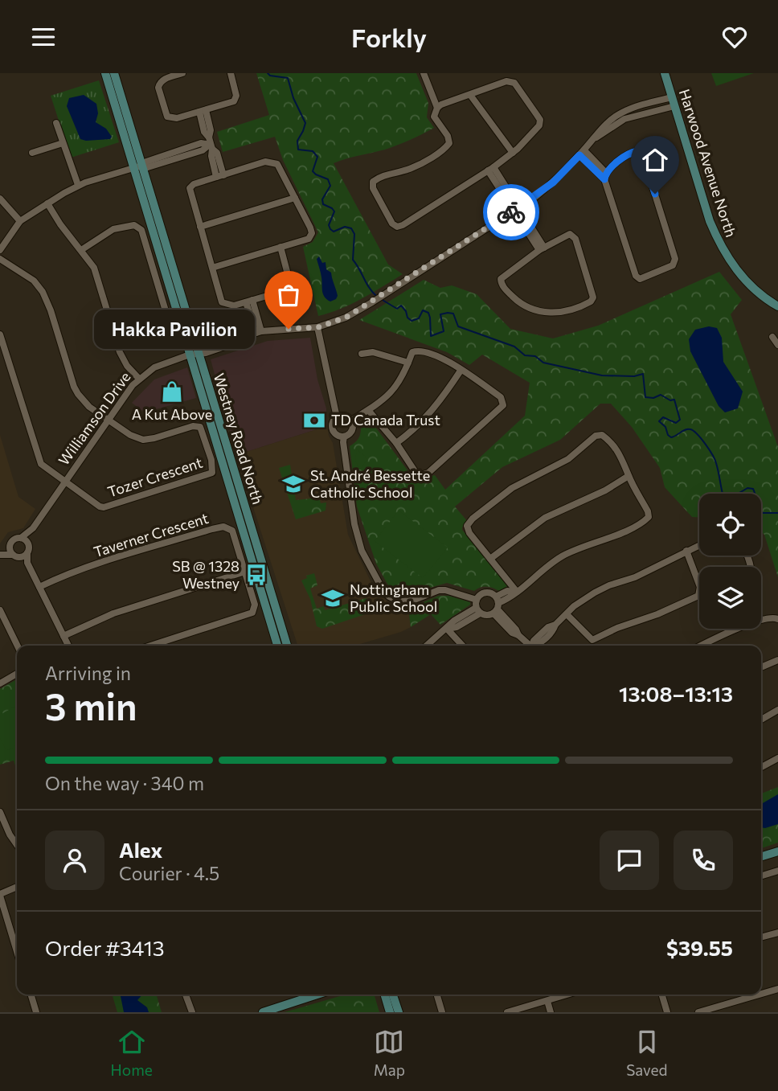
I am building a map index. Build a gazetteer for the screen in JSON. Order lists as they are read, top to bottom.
{
  "streets": {
    "main road": ["Harwood Avenue North", "Westney Road North"],
    "street": ["Williamson Drive", "Tozer Crescent", "Taverner Crescent"]
  },
  "crossings": [
    ["Williamson Drive", "Westney Road North"],
    ["Williamson Drive", "Tozer Crescent"]
  ],
  "places": {
    "other": ["Hakka Pavilion"],
    "shop": ["A Kut Above"],
    "bank": ["TD Canada Trust"],
    "school or university": ["St. André Bessette Catholic School", "Nottingham Public School"],
    "bus stop": ["SB @ 1328 Westney"]
  },
  "page": {
    "header": "Forkly",
    "bubble": "Hakka Pavilion",
    "heading": ["3 min", "Arriving in", "13:08–13:13"],
    "panel": [
      "Alex",
      "Courier · 4.5",
      "Order #3413",
      "$39.55"
    ],
    "bar": "On the way · 340 m",
    "tabs": ["Home", "Map", "Saved"]
  }
}
